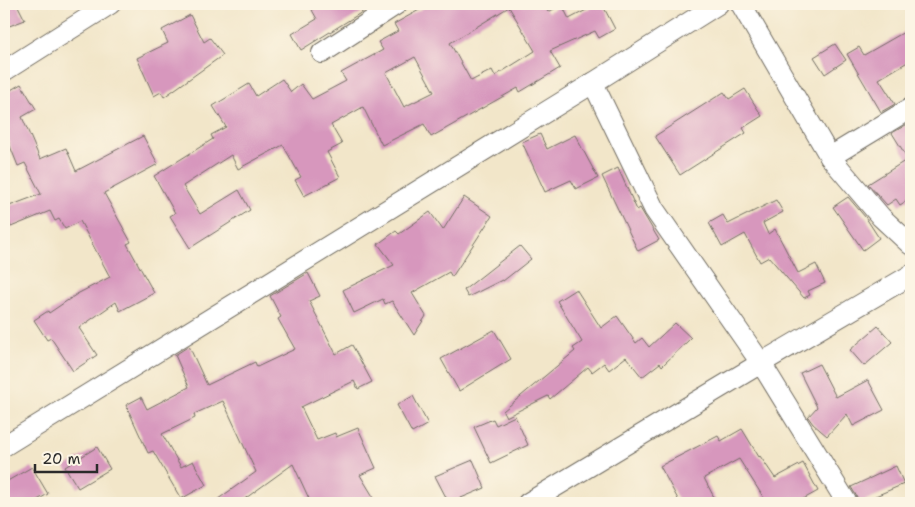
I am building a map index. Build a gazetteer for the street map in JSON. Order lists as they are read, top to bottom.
{
  "scale_bar": "20 m"
}
